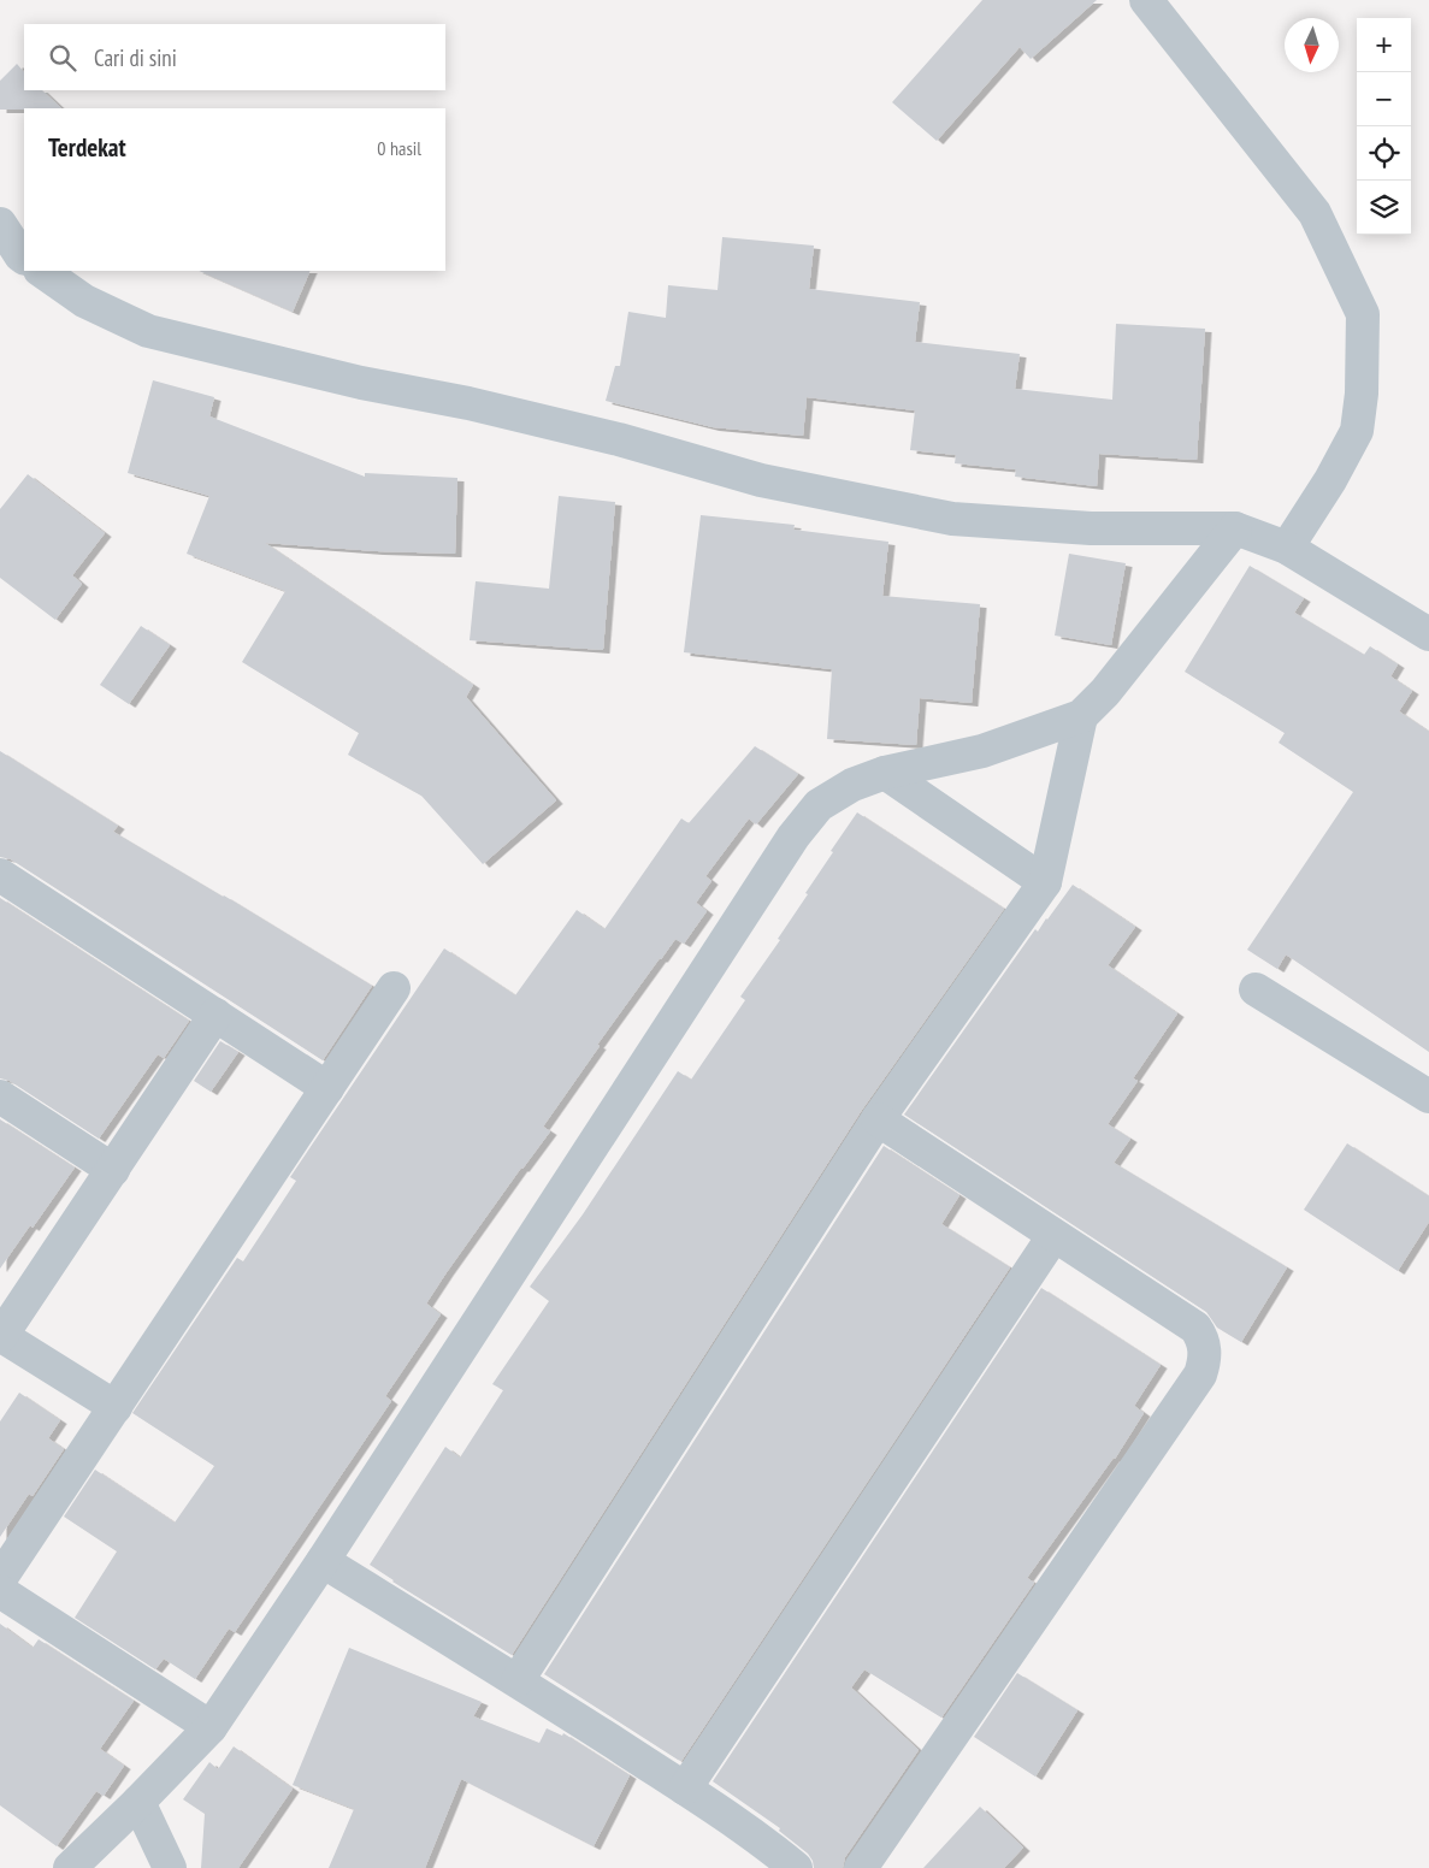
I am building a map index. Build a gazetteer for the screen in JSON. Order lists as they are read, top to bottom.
{
  "north": "bottom",
  "page": {
    "map_buttons": ["+", "−"],
    "search": "Cari di sini",
    "heading": ["Terdekat", "0 hasil"]
  }
}
